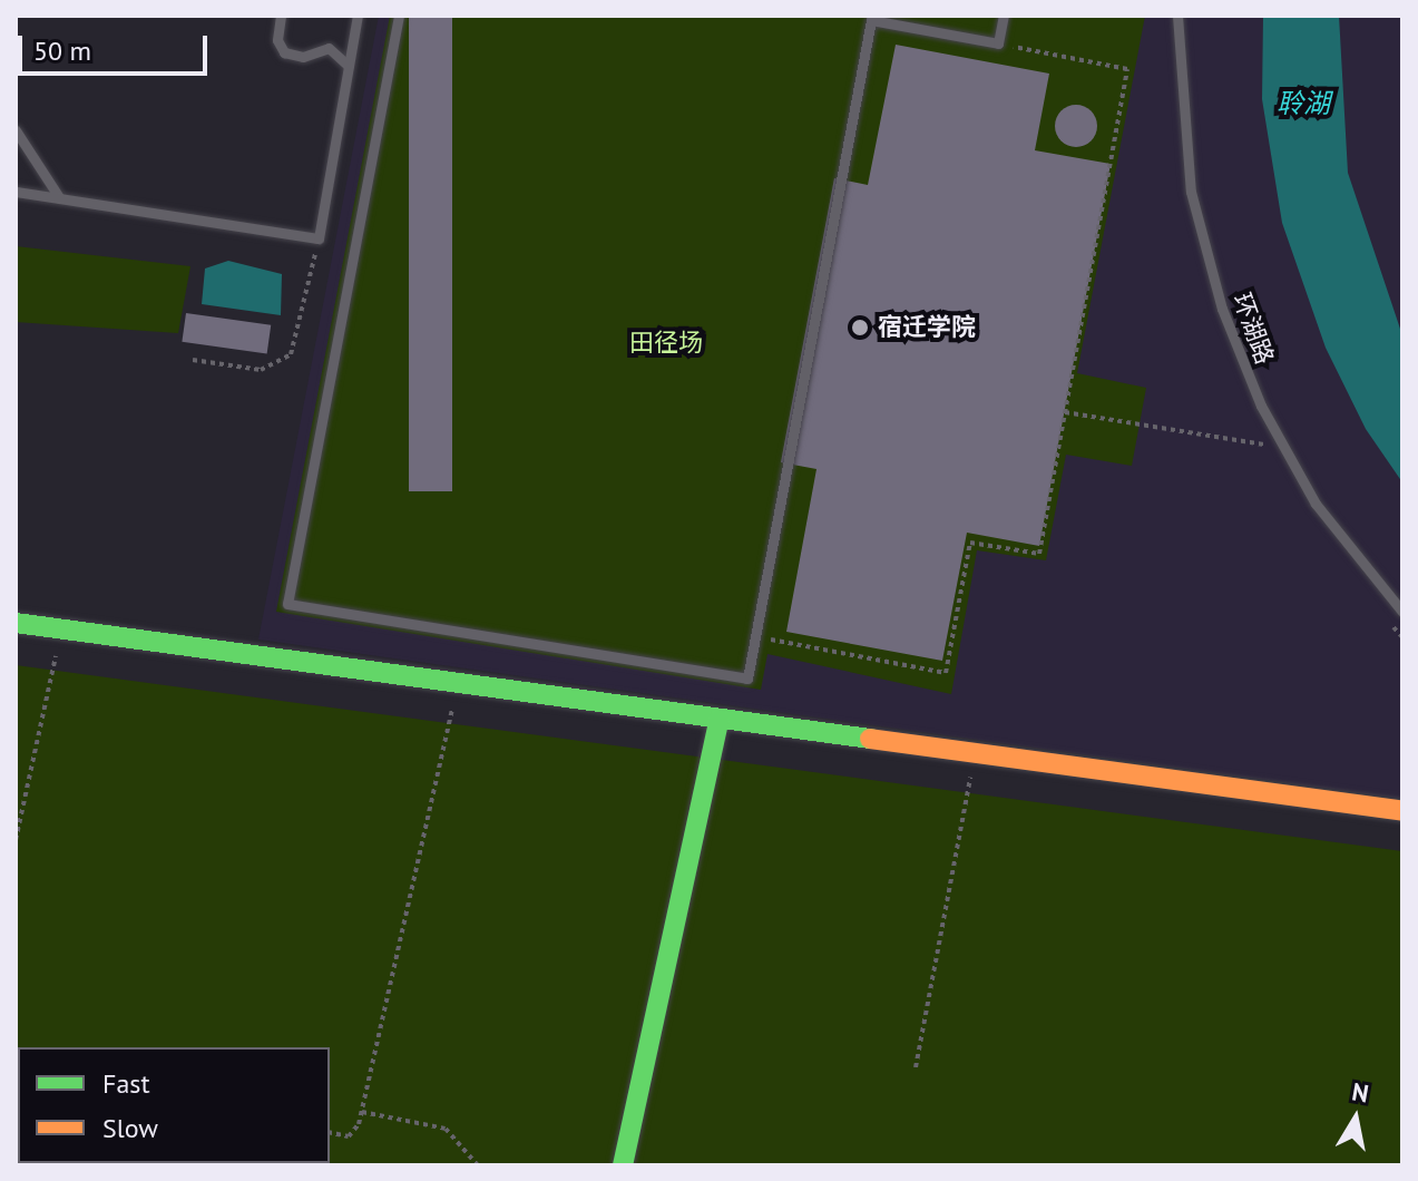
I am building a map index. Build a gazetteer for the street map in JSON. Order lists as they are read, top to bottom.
{
  "streets": {
    "lane": ["环湖路"]
  },
  "water": ["聆湖"],
  "parks": ["田径场"],
  "places": ["宿迁学院"],
  "legend": ["Fast", "Slow"],
  "scale_bar": "50 m",
  "north": "top"
}
